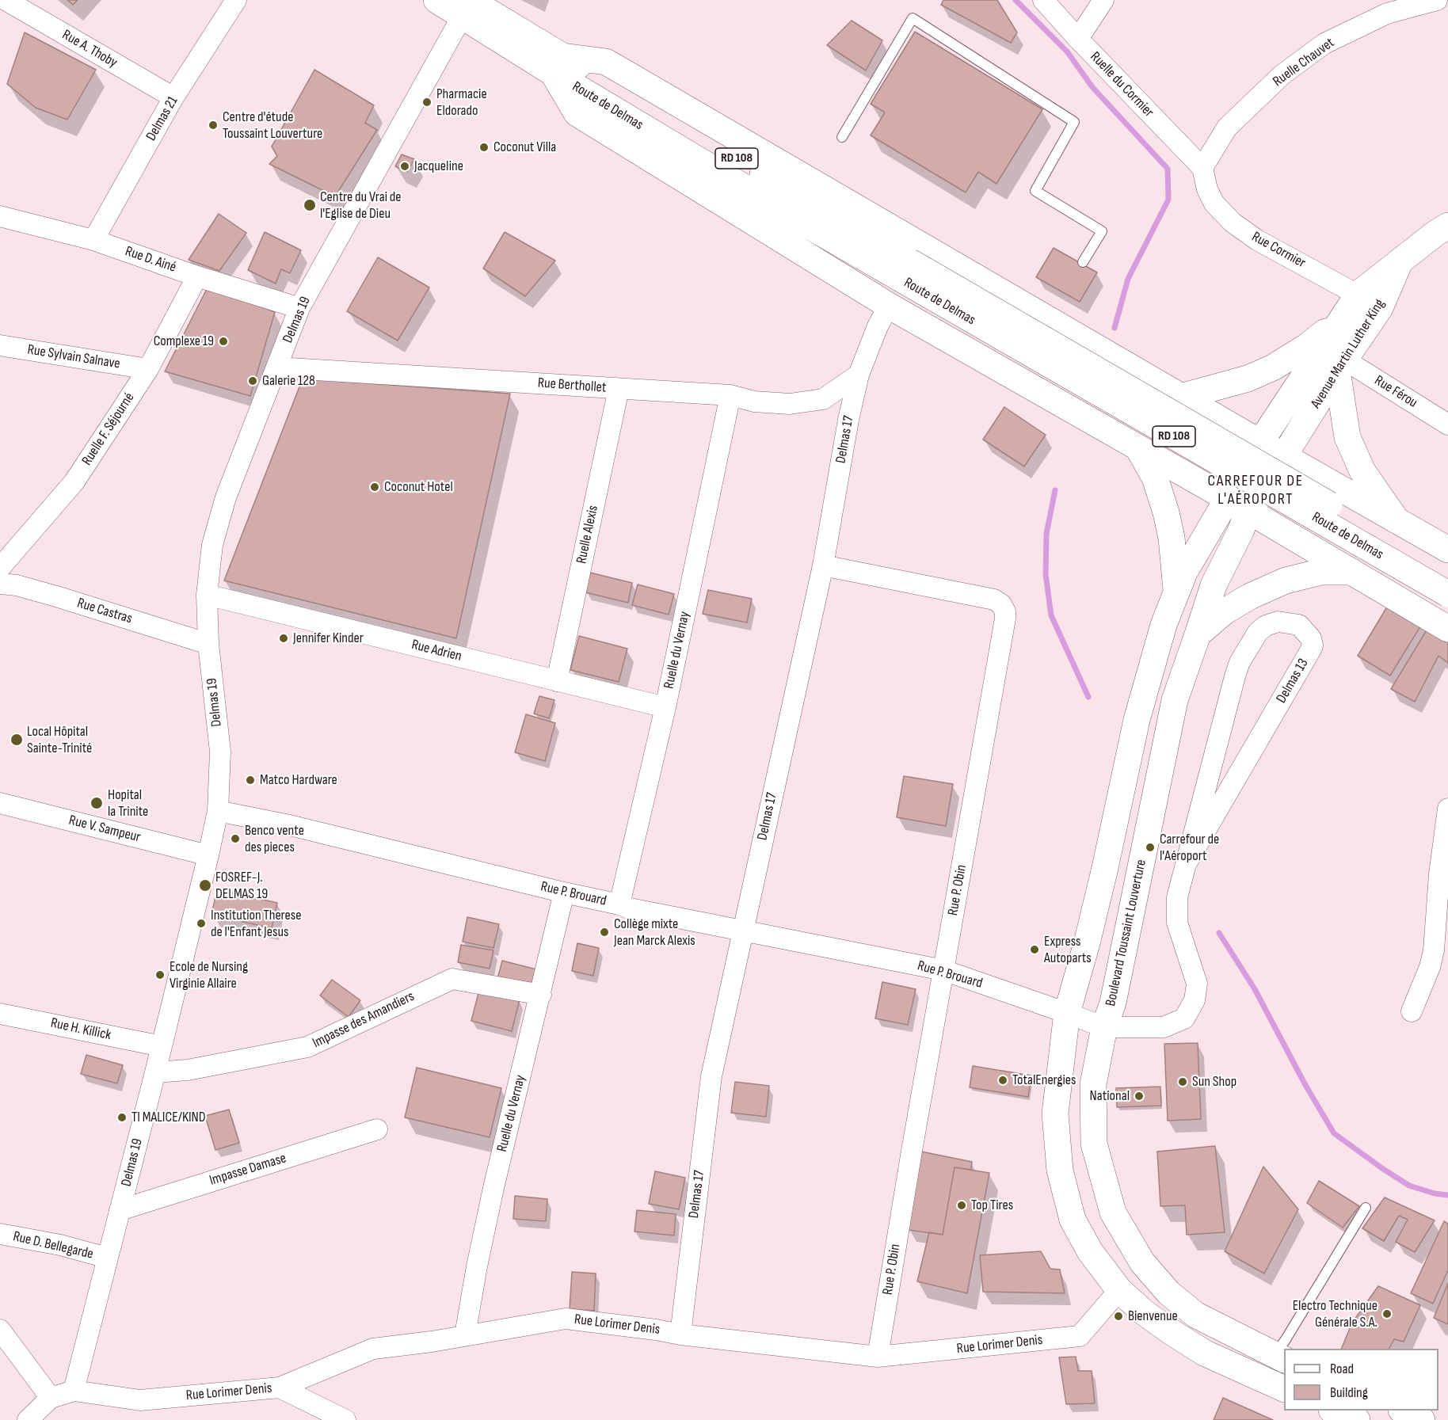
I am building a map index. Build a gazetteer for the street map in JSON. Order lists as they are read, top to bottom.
{
  "streets": {
    "main road": [
      "Route de Delmas",
      "RD 108",
      "Avenue Martin Luther King",
      "Boulevard Toussaint Louverture"
    ],
    "street": [
      "Rue A. Thoby",
      "Ruelle Chauvet",
      "Ruelle du Cormier",
      "Delmas 21",
      "Rue Cormier",
      "Rue D. Ainé",
      "Delmas 19",
      "Rue Sylvain Salnave",
      "Rue Berthollet",
      "Rue Férou",
      "Ruelle F. Séjourné",
      "Delmas 17",
      "Ruelle Alexis",
      "Rue Castras",
      "Ruelle du Vernay",
      "Rue Adrien",
      "Delmas 13",
      "Rue V. Sampeur",
      "Rue P. Obin",
      "Rue P. Brouard",
      "Impasse des Amandiers",
      "Rue H. Killick",
      "Impasse Damase",
      "Rue D. Bellegarde",
      "Rue Lorimer Denis"
    ]
  },
  "crossings": [
    ["Rue A. Thoby", "Delmas 21"],
    ["Ruelle Chauvet", "Ruelle du Cormier"],
    ["Ruelle Chauvet", "Rue Cormier"],
    ["Ruelle du Cormier", "Rue Cormier"],
    ["Route de Delmas", "Delmas 19"],
    ["Delmas 21", "Rue D. Ainé"],
    ["Rue Cormier", "Avenue Martin Luther King"],
    ["Rue D. Ainé", "Delmas 19"],
    ["Rue D. Ainé", "Ruelle F. Séjourné"],
    ["Delmas 19", "Rue Berthollet"],
    ["Delmas 19", "Rue Castras"],
    ["Delmas 19", "Rue Adrien"],
    ["Delmas 19", "Rue V. Sampeur"],
    ["Delmas 19", "Rue P. Brouard"],
    ["Delmas 19", "Impasse des Amandiers"],
    ["Delmas 19", "Rue H. Killick"],
    ["Delmas 19", "Impasse Damase"],
    ["Delmas 19", "Rue D. Bellegarde"],
    ["Delmas 19", "Rue Lorimer Denis"],
    ["Avenue Martin Luther King", "Rue Férou"],
    ["Avenue Martin Luther King", "Boulevard Toussaint Louverture"],
    ["Rue Sylvain Salnave", "Ruelle F. Séjourné"],
    ["Rue Berthollet", "Delmas 17"],
    ["Rue Berthollet", "Ruelle Alexis"],
    ["Rue Berthollet", "Ruelle du Vernay"],
    ["Delmas 17", "Rue P. Obin"],
    ["Delmas 17", "Rue P. Brouard"],
    ["Delmas 17", "Rue Lorimer Denis"],
    ["Ruelle Alexis", "Rue Adrien"],
    ["Ruelle du Vernay", "Rue Adrien"],
    ["Ruelle du Vernay", "Rue P. Brouard"],
    ["Ruelle du Vernay", "Impasse des Amandiers"],
    ["Ruelle du Vernay", "Rue Lorimer Denis"],
    ["Delmas 13", "Rue P. Brouard"],
    ["Delmas 13", "Boulevard Toussaint Louverture"],
    ["Rue P. Obin", "Rue P. Brouard"],
    ["Rue P. Obin", "Rue Lorimer Denis"],
    ["Rue P. Brouard", "Boulevard Toussaint Louverture"]
  ],
  "districts": ["CARREFOUR DE L'AÉROPORT"],
  "places": [
    "Pharmacie Eldorado",
    "Centre d'étude Toussaint Louverture",
    "Coconut Villa",
    "Jacqueline",
    "Centre du Vrai de l'Eglise de Dieu",
    "Complexe 19",
    "Galerie 128",
    "Coconut Hotel",
    "Jennifer Kinder",
    "Local Hôpital Sainte-Trinité",
    "Matco Hardware",
    "Hopital la Trinite",
    "Benco vente des pieces",
    "Carrefour de l'Aéroport",
    "FOSREF-J. DELMAS 19",
    "Institution Therese de l'Enfant Jesus",
    "Collège mixte Jean Marck Alexis",
    "Express Autoparts",
    "Ecole de Nursing Virginie Allaire",
    "TotalEnergies",
    "Sun Shop",
    "National",
    "TI MALICE/KIND",
    "Top Tires",
    "Electro Technique Générale S.A.",
    "Bienvenue"
  ],
  "legend": ["Road", "Building"]
}
